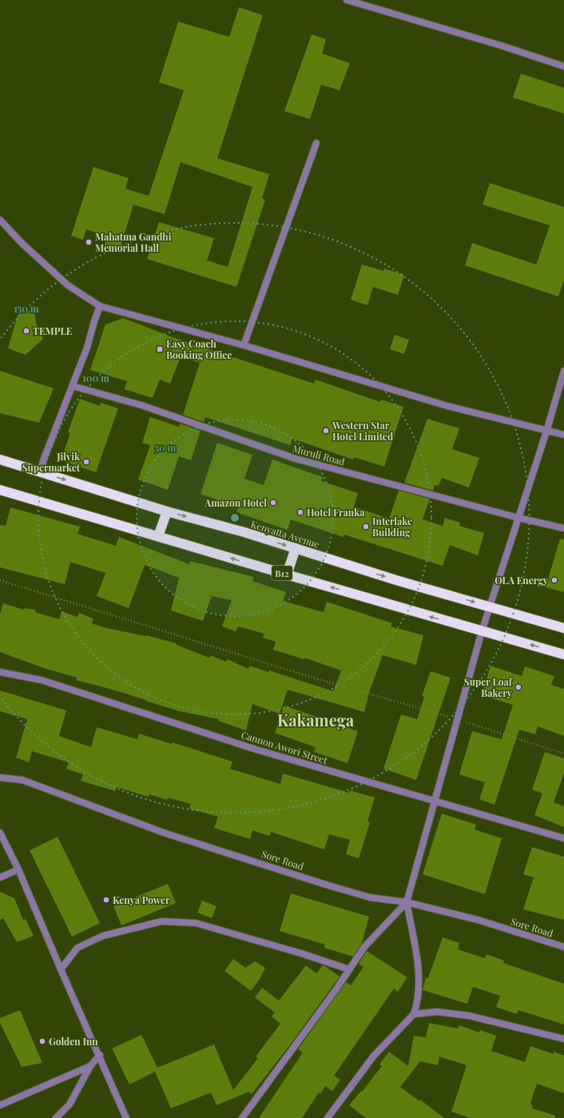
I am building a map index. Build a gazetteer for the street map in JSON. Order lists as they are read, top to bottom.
{
  "streets": {
    "highway": ["Kenyatta Avenue", "B12"],
    "street": ["Muruli Road", "Cannon Awori Street", "Sore Road"]
  },
  "districts": ["Kakamega"],
  "places": {
    "other": [
      "Mahatma Gandhi Memorial Hall",
      "TEMPLE",
      "Western Star Hotel Limited",
      "Jilvik Supermarket",
      "Amazon Hotel",
      "Hotel Franka",
      "Interlake Building",
      "OLA Energy",
      "Super Loaf Bakery",
      "Kenya Power",
      "Golden Inn"
    ],
    "transit": ["Easy Coach Booking Office"]
  },
  "rings": ["150 m", "100 m", "50 m"]
}
